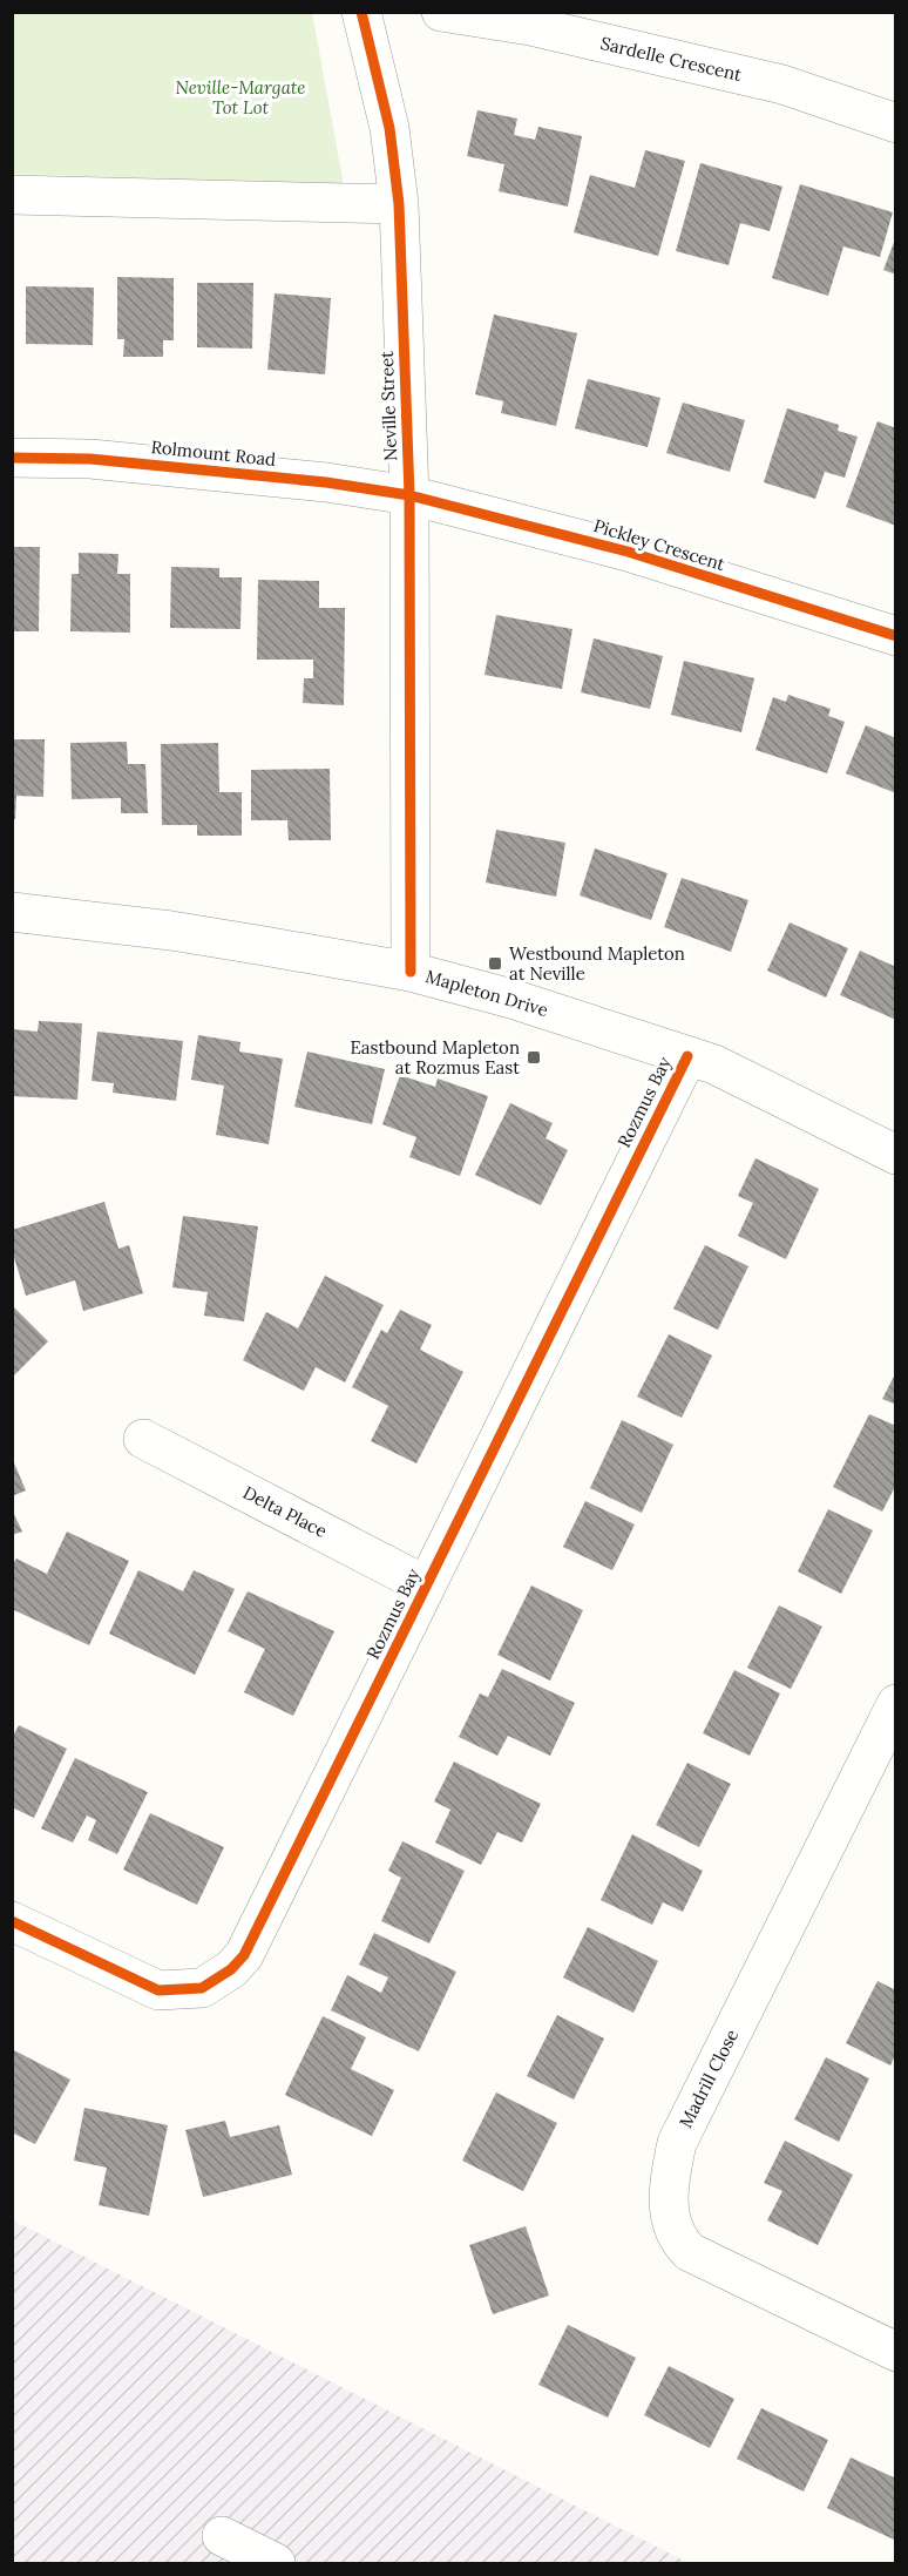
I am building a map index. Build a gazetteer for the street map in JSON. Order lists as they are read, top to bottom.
{
  "streets": {
    "street": [
      "Sardelle Crescent",
      "Neville Street",
      "Rolmount Road",
      "Pickley Crescent",
      "Mapleton Drive",
      "Rozmus Bay",
      "Delta Place",
      "Madrill Close"
    ]
  },
  "crossings": [
    ["Neville Street", "Rolmount Road"],
    ["Neville Street", "Pickley Crescent"],
    ["Neville Street", "Mapleton Drive"],
    ["Rolmount Road", "Pickley Crescent"],
    ["Mapleton Drive", "Rozmus Bay"],
    ["Rozmus Bay", "Delta Place"]
  ],
  "parks": ["Neville-Margate Tot Lot"],
  "places": {
    "transit": ["Westbound Mapleton at Neville", "Eastbound Mapleton at Rozmus East"]
  }
}
